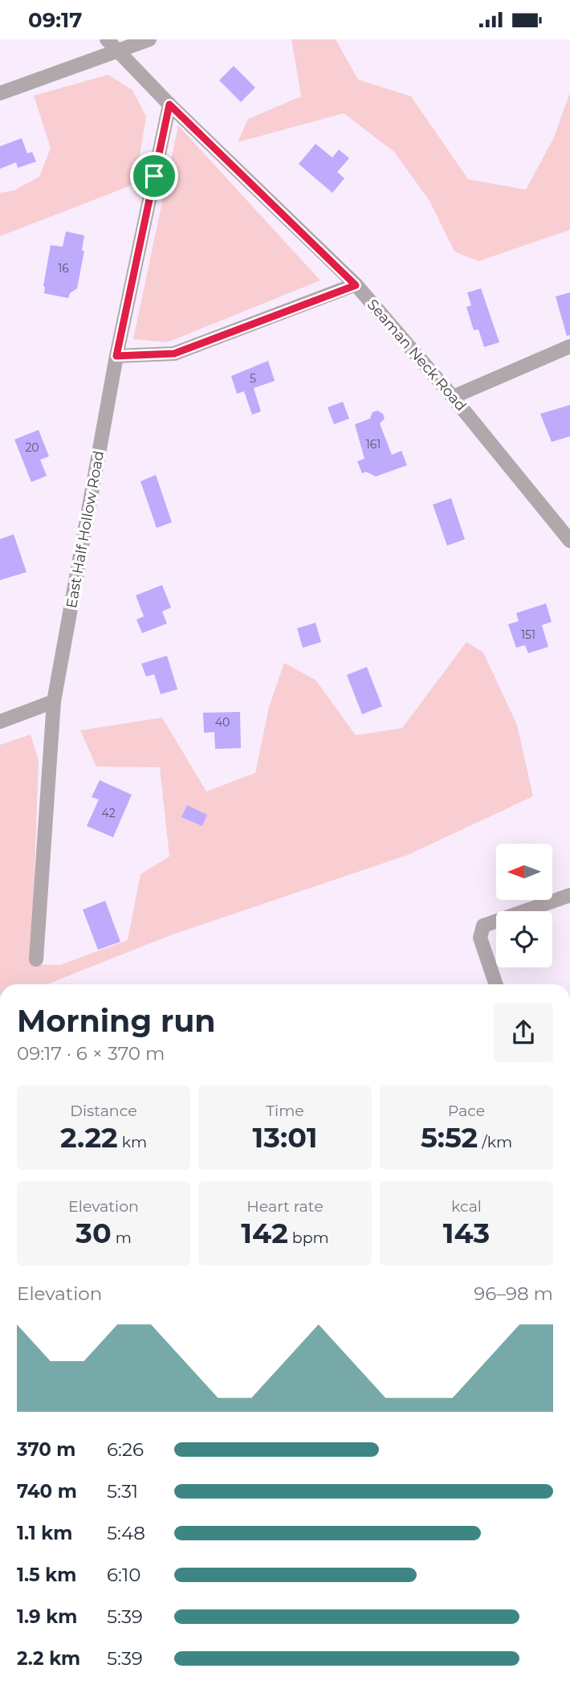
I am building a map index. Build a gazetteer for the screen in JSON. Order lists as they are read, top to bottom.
{
  "streets": {
    "street": ["Seaman Neck Road", "East Half Hollow Road"]
  },
  "crossings": [
    ["Seaman Neck Road", "East Half Hollow Road"]
  ],
  "house_numbers": [
    "16",
    "5",
    "161",
    "20",
    "151",
    "40",
    "42"
  ],
  "north": "left",
  "page": {
    "status": "09:17",
    "heading": ["Morning run", "09:17 · 6 × 370 m"],
    "stats": [
      ["Distance", "2.22 km"],
      ["Time", "13:01"],
      ["Pace", "5:52 /km"],
      ["Elevation", "30 m"],
      ["Heart rate", "142 bpm"],
      ["kcal", "143"]
    ],
    "chart": ["Elevation", "96–98 m"],
    "list": [
      {
        "name": "370 m",
        "note": "6:26"
      },
      {
        "name": "740 m",
        "note": "5:31"
      },
      {
        "name": "1.1 km",
        "note": "5:48"
      },
      {
        "name": "1.5 km",
        "note": "6:10"
      },
      {
        "name": "1.9 km",
        "note": "5:39"
      },
      {
        "name": "2.2 km",
        "note": "5:39"
      }
    ]
  }
}
